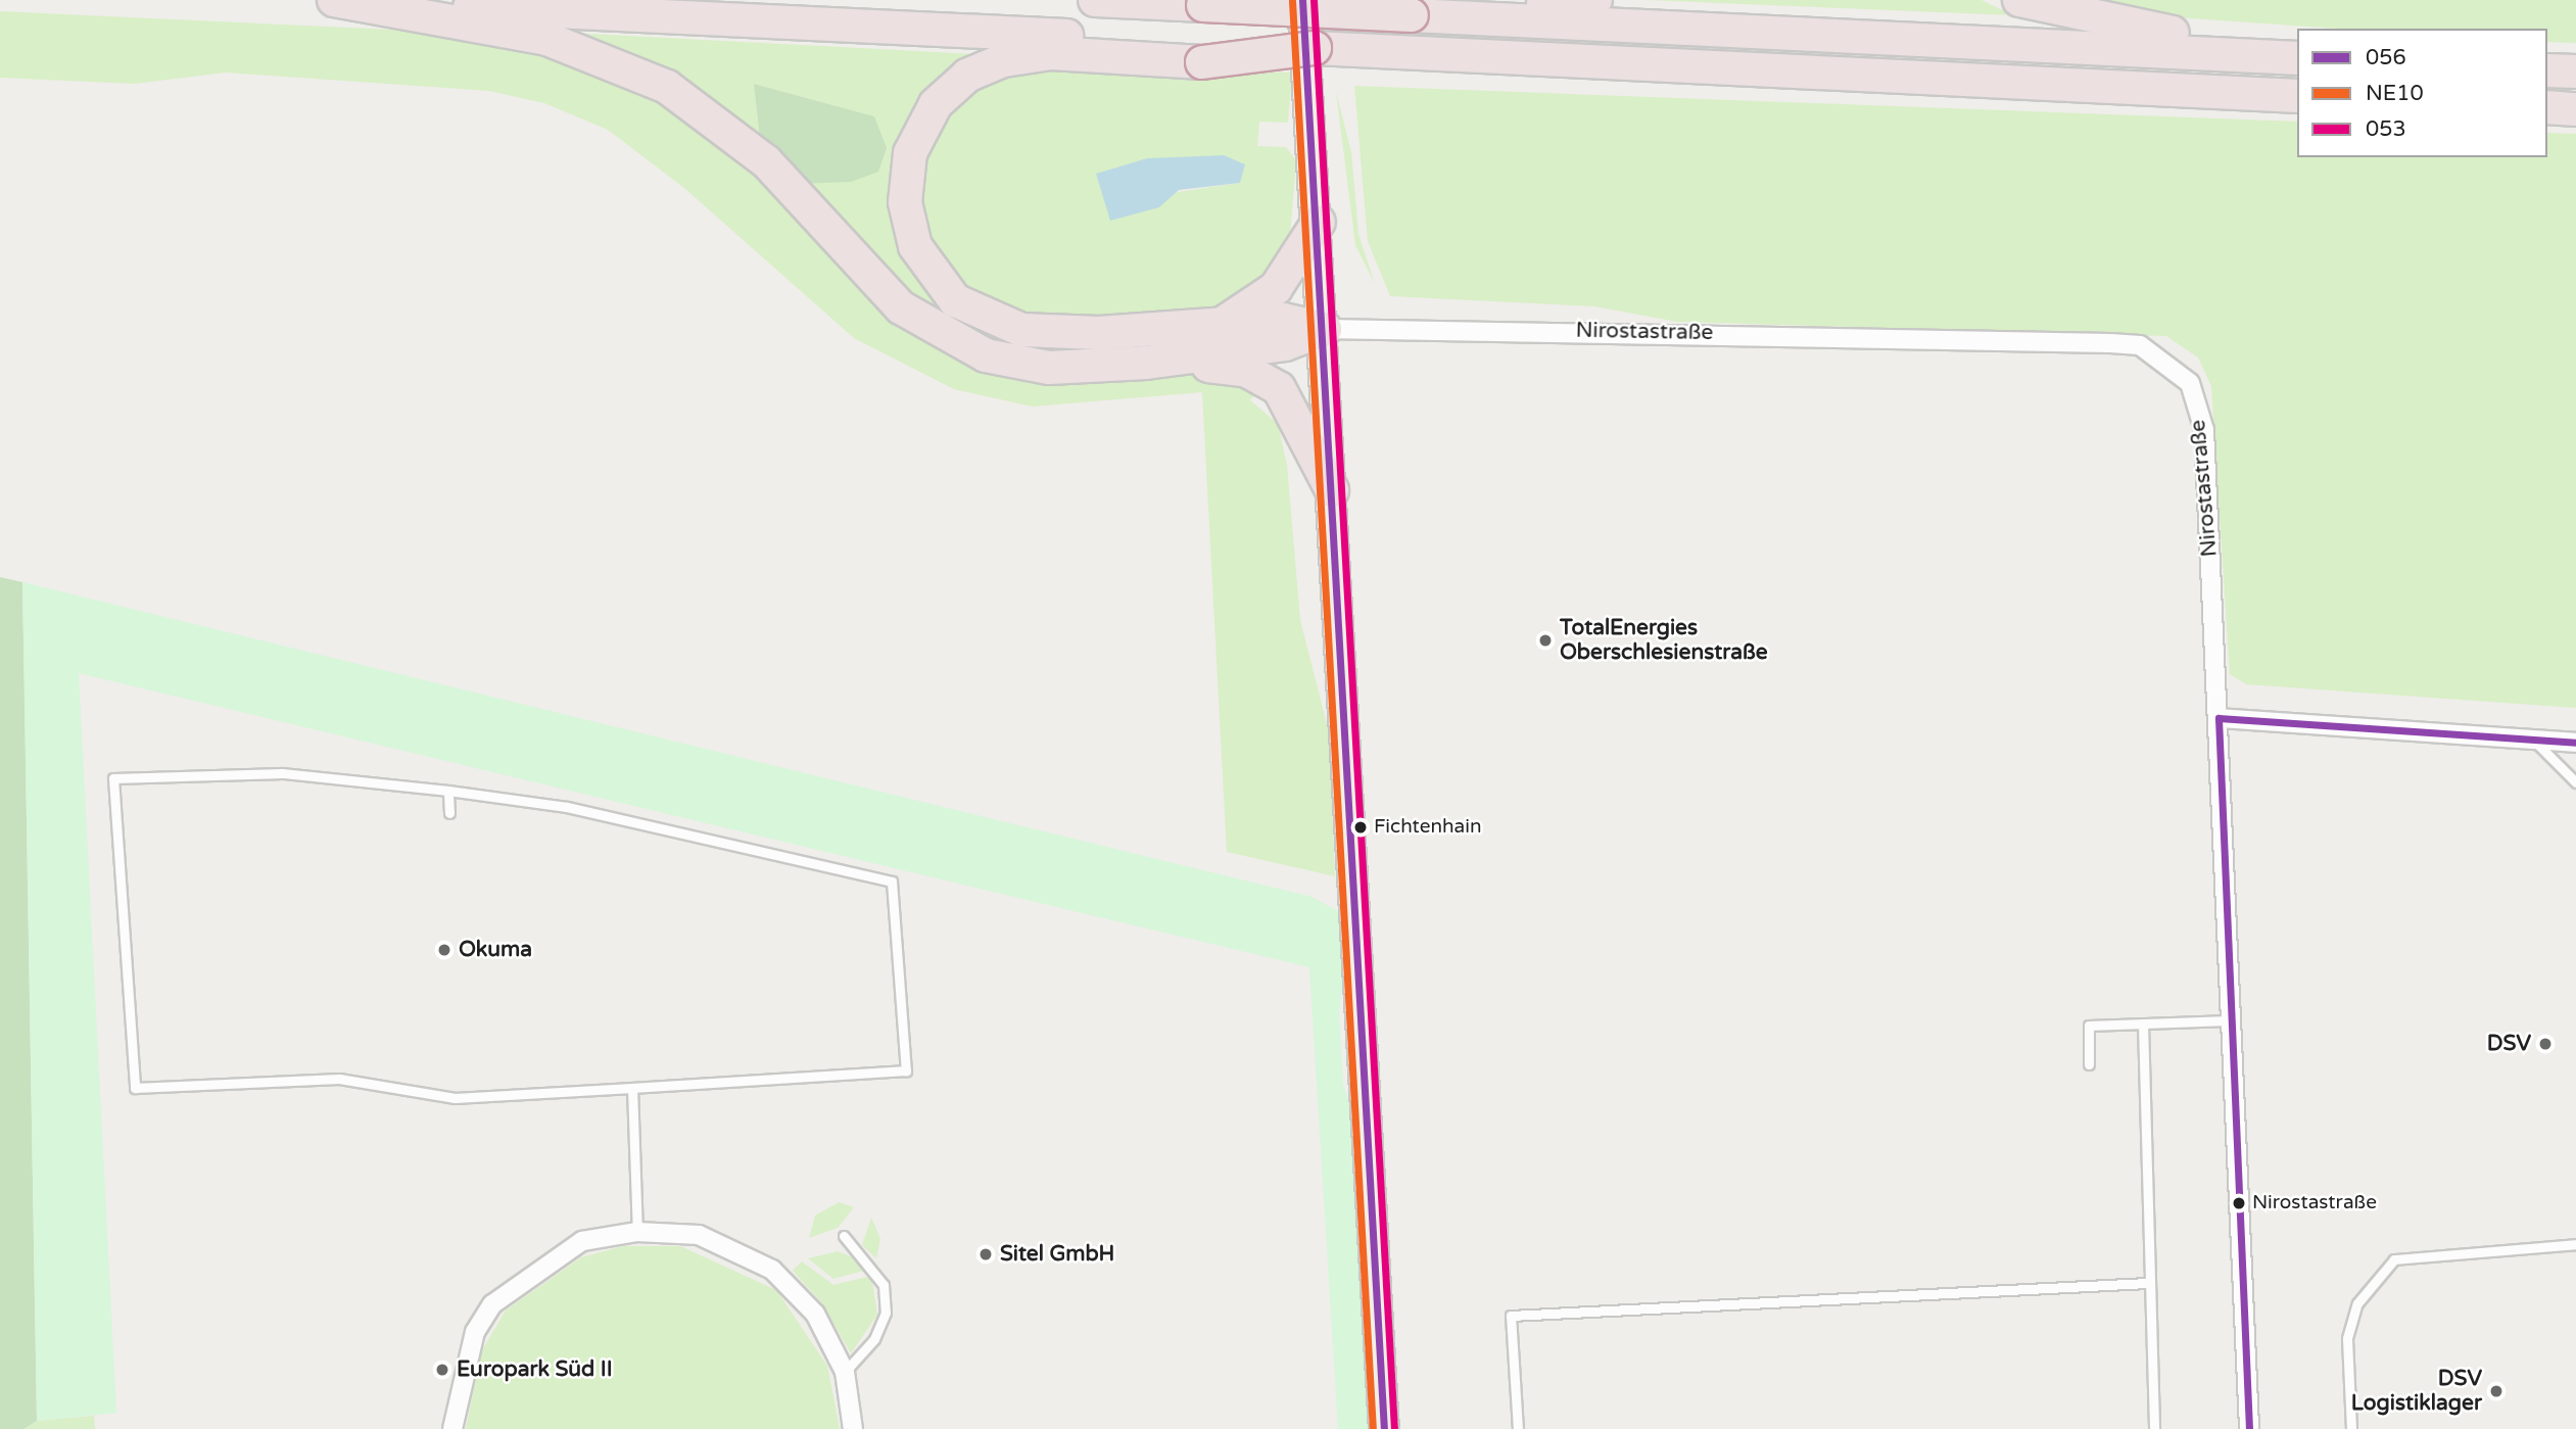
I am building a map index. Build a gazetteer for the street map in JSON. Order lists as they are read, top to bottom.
{
  "streets": {
    "street": ["Nirostastraße"]
  },
  "places": [
    "TotalEnergies Oberschlesienstraße",
    "Fichtenhain",
    "Okuma",
    "DSV",
    "Nirostastraße",
    "Sitel GmbH",
    "Europark Süd II",
    "DSV Logistiklager"
  ],
  "lines": ["transit line 056", "transit line 053", "transit line NE10"],
  "legend": ["056", "NE10", "053"]
}
